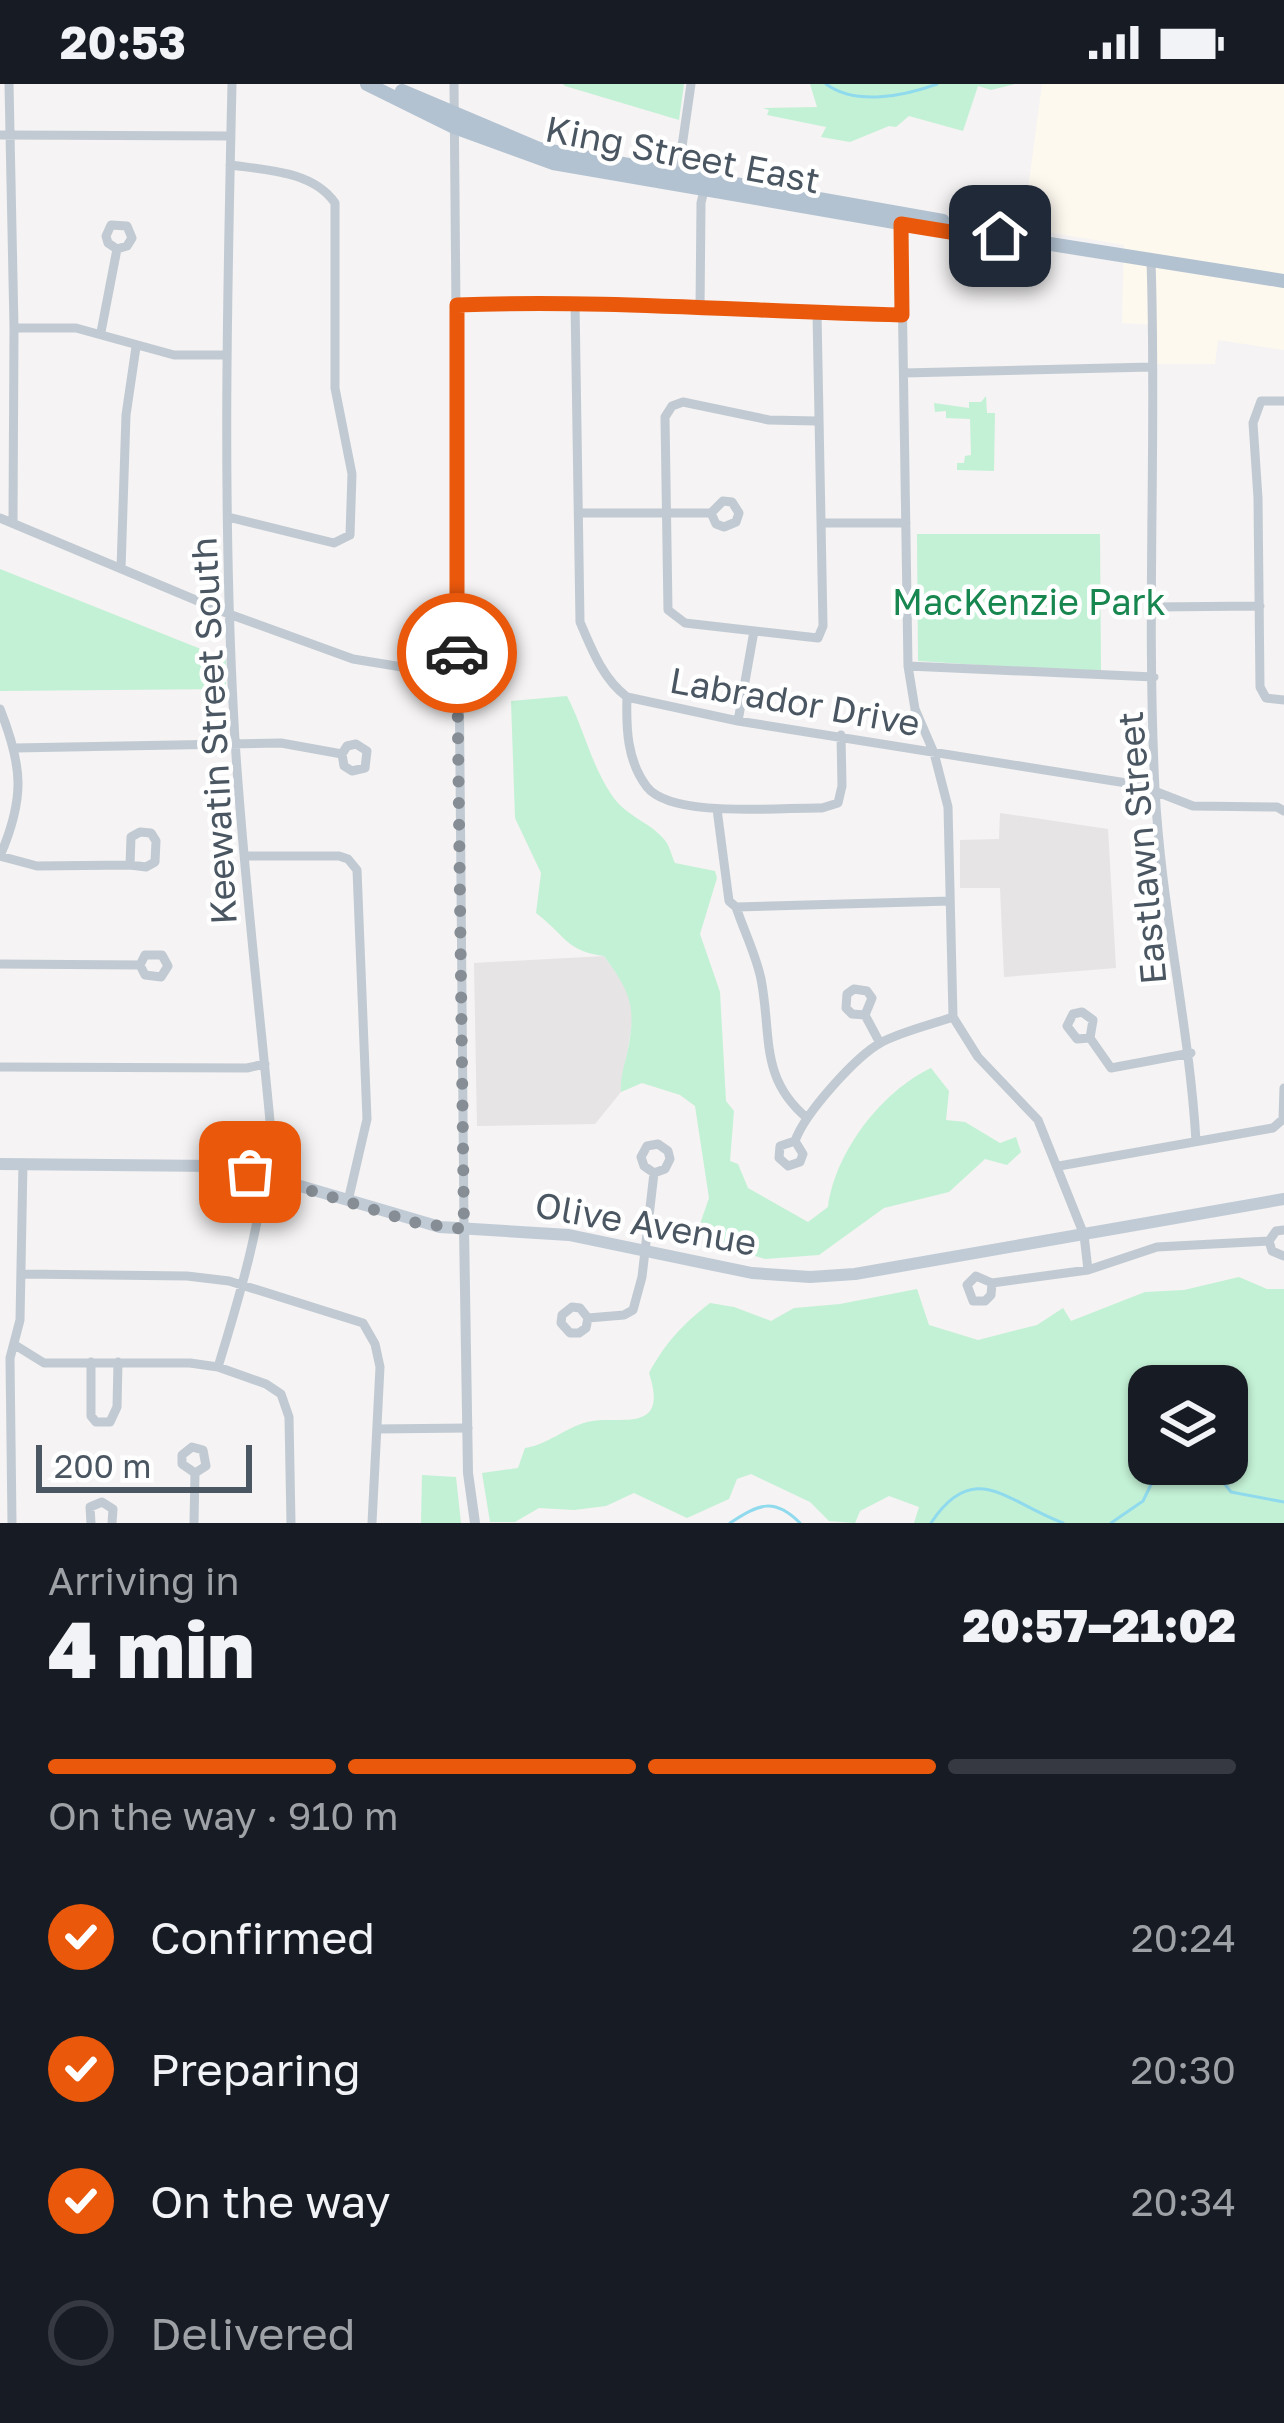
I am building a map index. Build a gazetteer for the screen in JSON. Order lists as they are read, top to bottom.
{
  "streets": {
    "main road": ["King Street East", "Olive Avenue"],
    "street": ["Labrador Drive", "Keewatin Street South", "Eastlawn Street"]
  },
  "crossings": [
    ["King Street East", "Eastlawn Street"],
    ["Labrador Drive", "Eastlawn Street"],
    ["Keewatin Street South", "Olive Avenue"]
  ],
  "parks": ["MacKenzie Park"],
  "scale_bar": "200 m",
  "page": {
    "status": "20:53",
    "scale": "200 m",
    "heading": ["4 min", "Arriving in", "20:57–21:02"],
    "bar": "On the way · 910 m",
    "list": [
      ["Confirmed", "20:24"],
      ["Preparing", "20:30"],
      ["On the way", "20:34"],
      "Delivered"
    ]
  }
}
